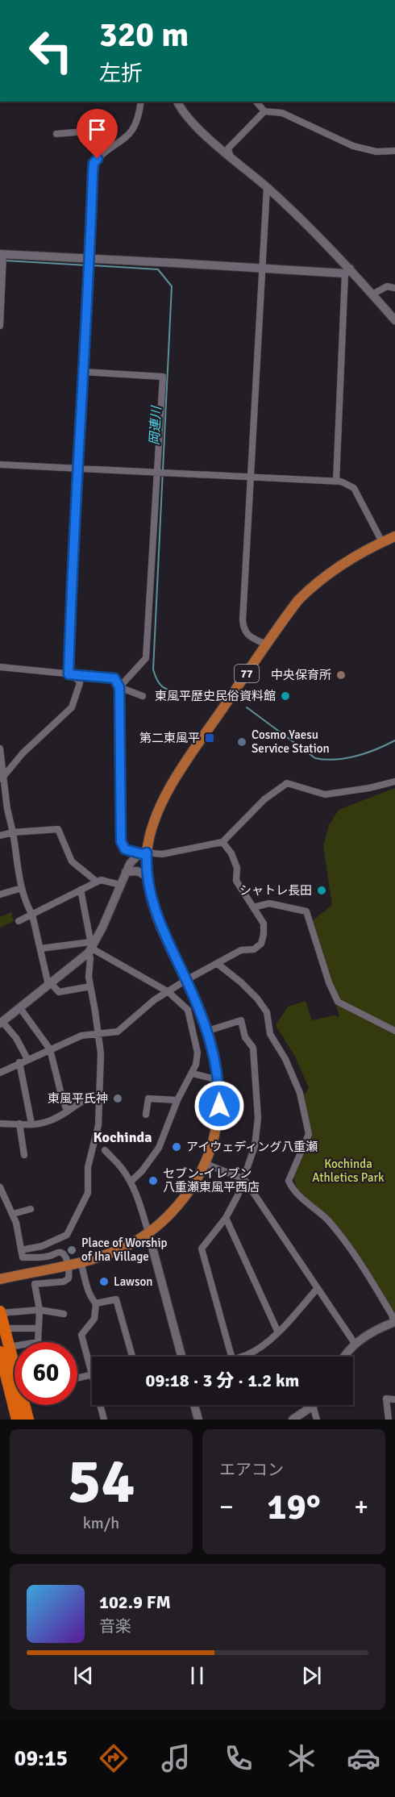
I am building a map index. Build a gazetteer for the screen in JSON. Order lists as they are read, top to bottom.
{
  "streets": {
    "main road": ["77"]
  },
  "districts": ["Kochinda"],
  "water": ["岡連川"],
  "parks": ["Kochinda Athletics Park"],
  "places": {
    "other": [
      "中央保育所",
      "東風平歴史民俗資料館",
      "Cosmo Yaesu Service Station",
      "シャトレ長田",
      "東風平氏神",
      "アイウェディング八重瀬",
      "セブン-イレブン 八重瀬東風平西店",
      "Place of Worship of Iha Village",
      "Lawson"
    ],
    "transit": ["第二東風平"]
  },
  "page": {
    "turn": ["320 m", "左折"],
    "limit": "60",
    "trip": "09:18 · 3 分 · 1.2 km",
    "tile": [
      ["54", "km/h"],
      "エアコン"
    ],
    "heat": ["−", "19°", "+"],
    "song": ["102.9 FM", "音楽"],
    "tabs": "09:15"
  }
}
